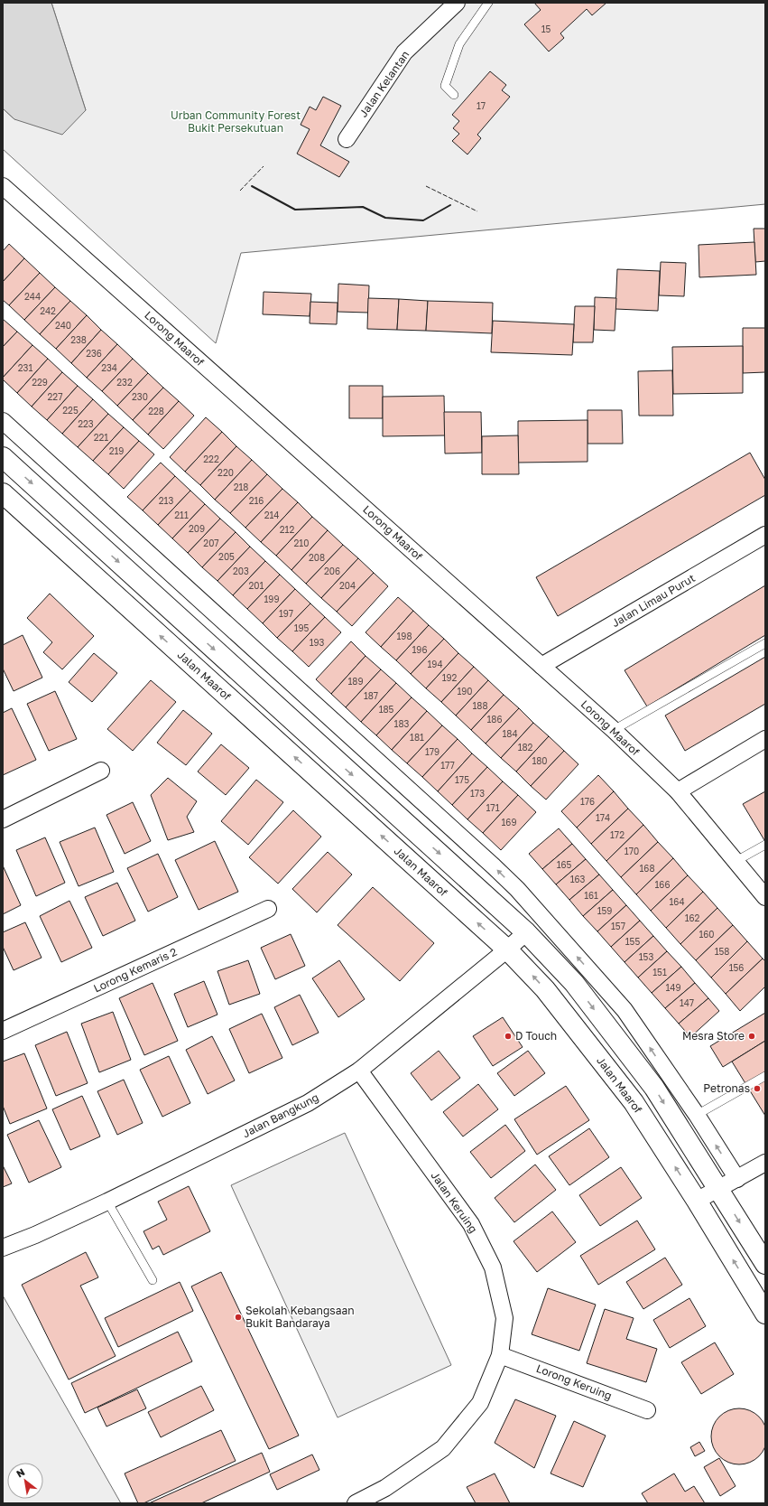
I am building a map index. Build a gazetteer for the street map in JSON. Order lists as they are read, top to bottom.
{
  "streets": {
    "main road": ["Jalan Maarof"],
    "street": [
      "Jalan Kelantan",
      "Lorong Maarof",
      "Jalan Limau Purut",
      "Lorong Kemaris 2",
      "Jalan Bangkung",
      "Jalan Keruing",
      "Lorong Keruing"
    ]
  },
  "crossings": [
    ["Lorong Maarof", "Jalan Limau Purut"],
    ["Jalan Maarof", "Jalan Bangkung"],
    ["Jalan Bangkung", "Jalan Keruing"],
    ["Jalan Keruing", "Lorong Keruing"]
  ],
  "parks": ["Urban Community Forest Bukit Persekutuan"],
  "places": [
    "D Touch",
    "Mesra Store",
    "Petronas",
    "Sekolah Kebangsaan Bukit Bandaraya"
  ],
  "house_numbers": [
    "15",
    "17",
    "244",
    "242",
    "240",
    "238",
    "236",
    "231",
    "234",
    "229",
    "232",
    "227",
    "230",
    "225",
    "228",
    "223",
    "221",
    "219",
    "222",
    "220",
    "218",
    "213",
    "216",
    "211",
    "214",
    "209",
    "212",
    "207",
    "210",
    "205",
    "208",
    "203",
    "206",
    "201",
    "204",
    "199",
    "197",
    "195",
    "198",
    "193",
    "196",
    "194",
    "192",
    "189",
    "190",
    "187",
    "188",
    "185",
    "186",
    "183",
    "184",
    "181",
    "182",
    "179",
    "180",
    "177",
    "175",
    "173",
    "176",
    "171",
    "174",
    "169",
    "172",
    "170",
    "165",
    "168",
    "163",
    "166",
    "161",
    "164",
    "159",
    "162",
    "157",
    "160",
    "155",
    "158",
    "153",
    "156",
    "151",
    "149",
    "147"
  ],
  "north": "top left"
}
